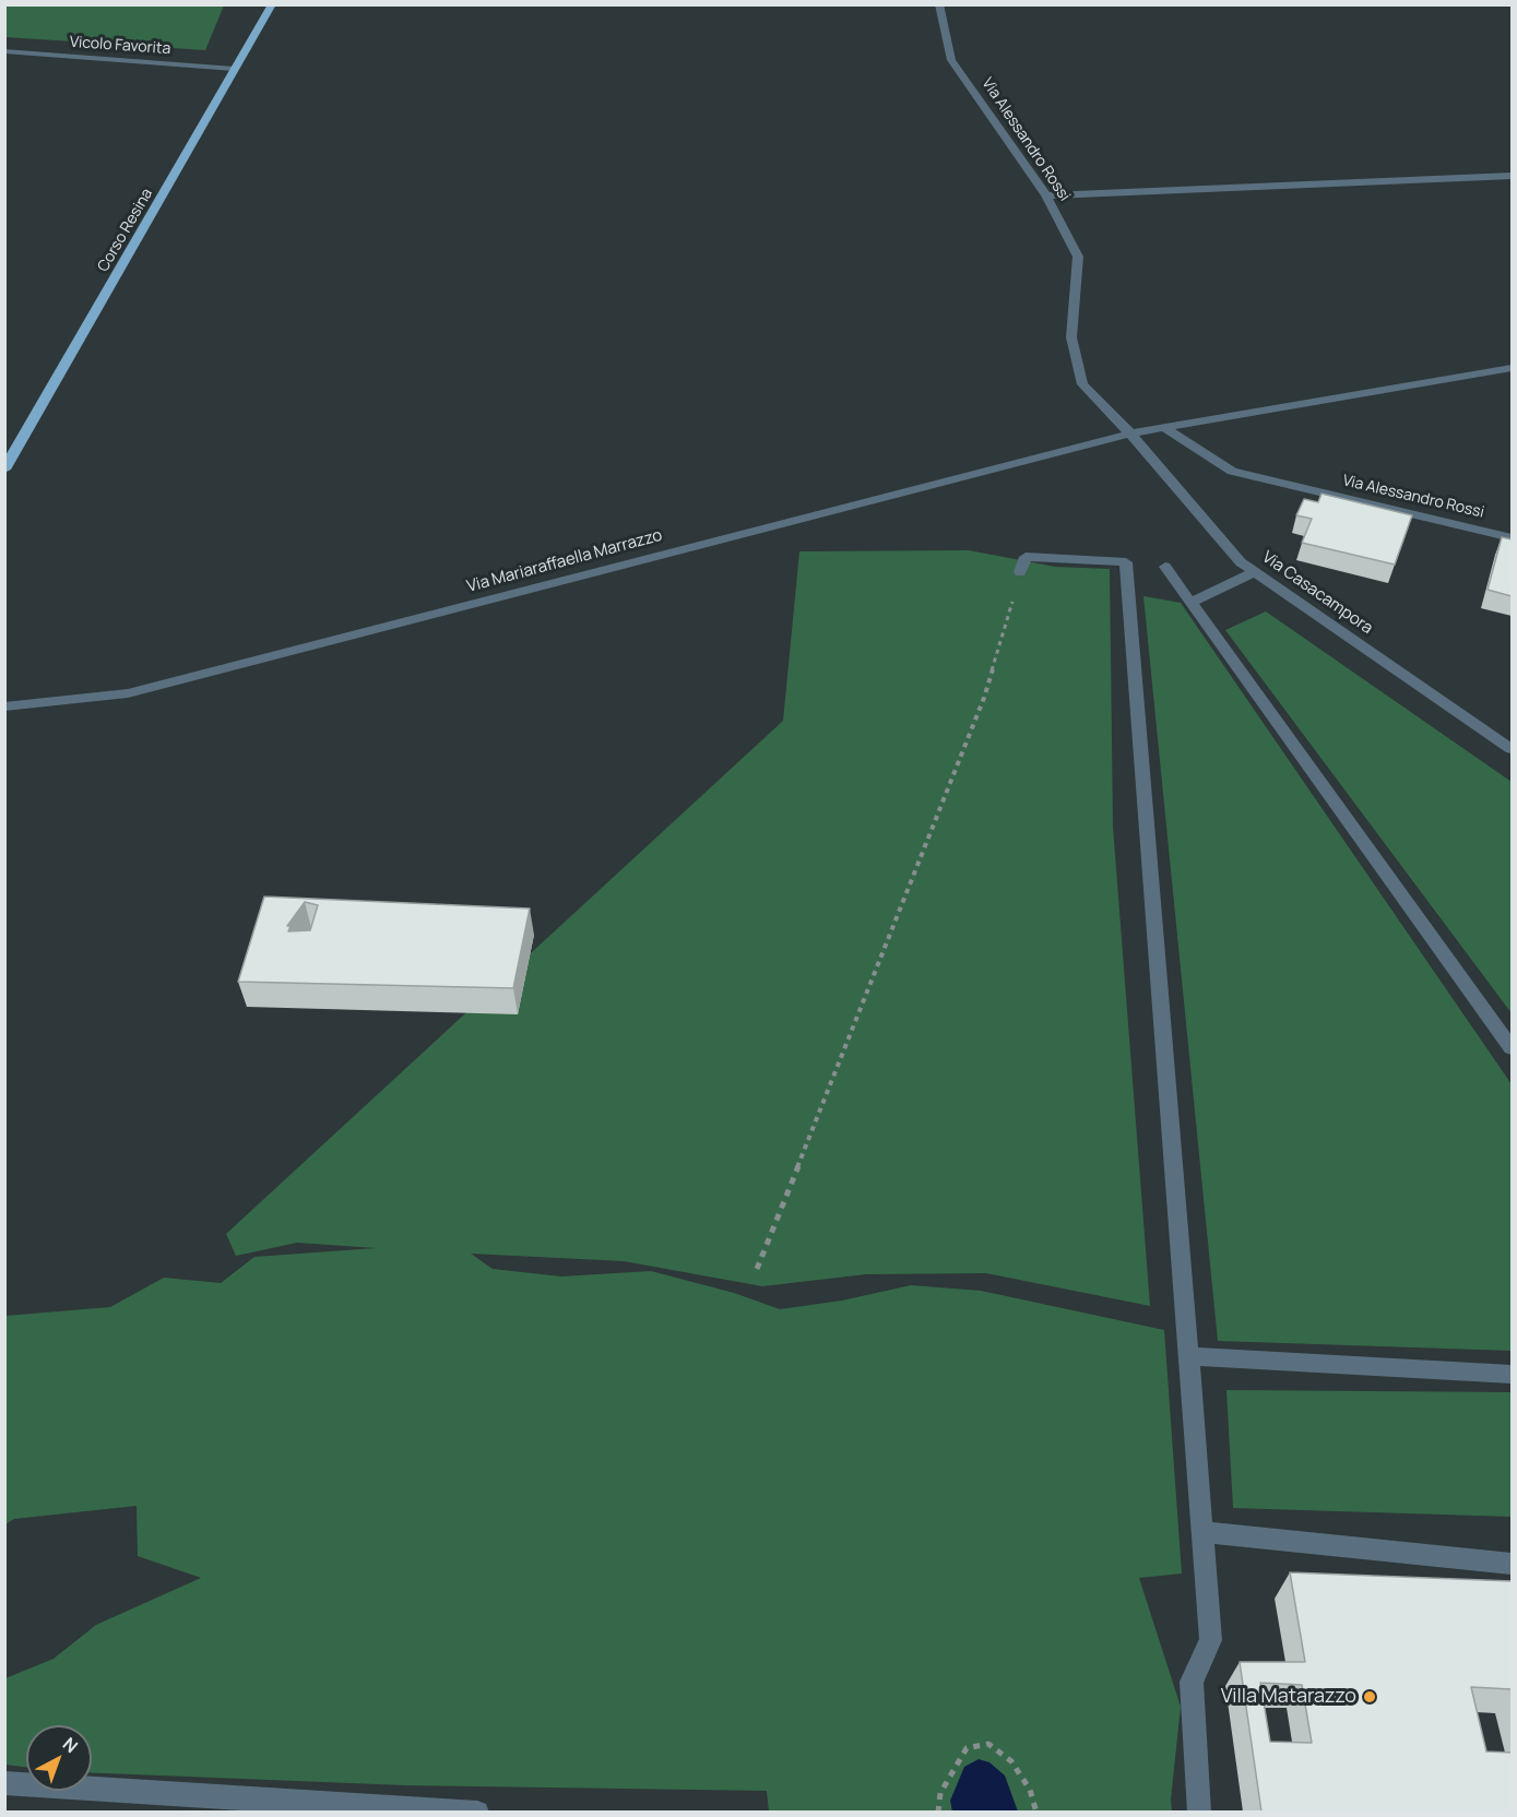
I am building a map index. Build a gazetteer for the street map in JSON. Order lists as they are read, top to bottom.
{
  "streets": {
    "main road": ["Corso Resina"],
    "street": [
      "Vicolo Favorita",
      "Via Alessandro Rossi",
      "Via Mariaraffaella Marrazzo",
      "Via Casacampora"
    ]
  },
  "crossings": [
    ["Vicolo Favorita", "Corso Resina"],
    ["Via Alessandro Rossi", "Via Mariaraffaella Marrazzo"],
    ["Via Alessandro Rossi", "Via Casacampora"],
    ["Via Mariaraffaella Marrazzo", "Via Casacampora"]
  ],
  "places": ["Villa Matarazzo"],
  "north": "top right"
}
